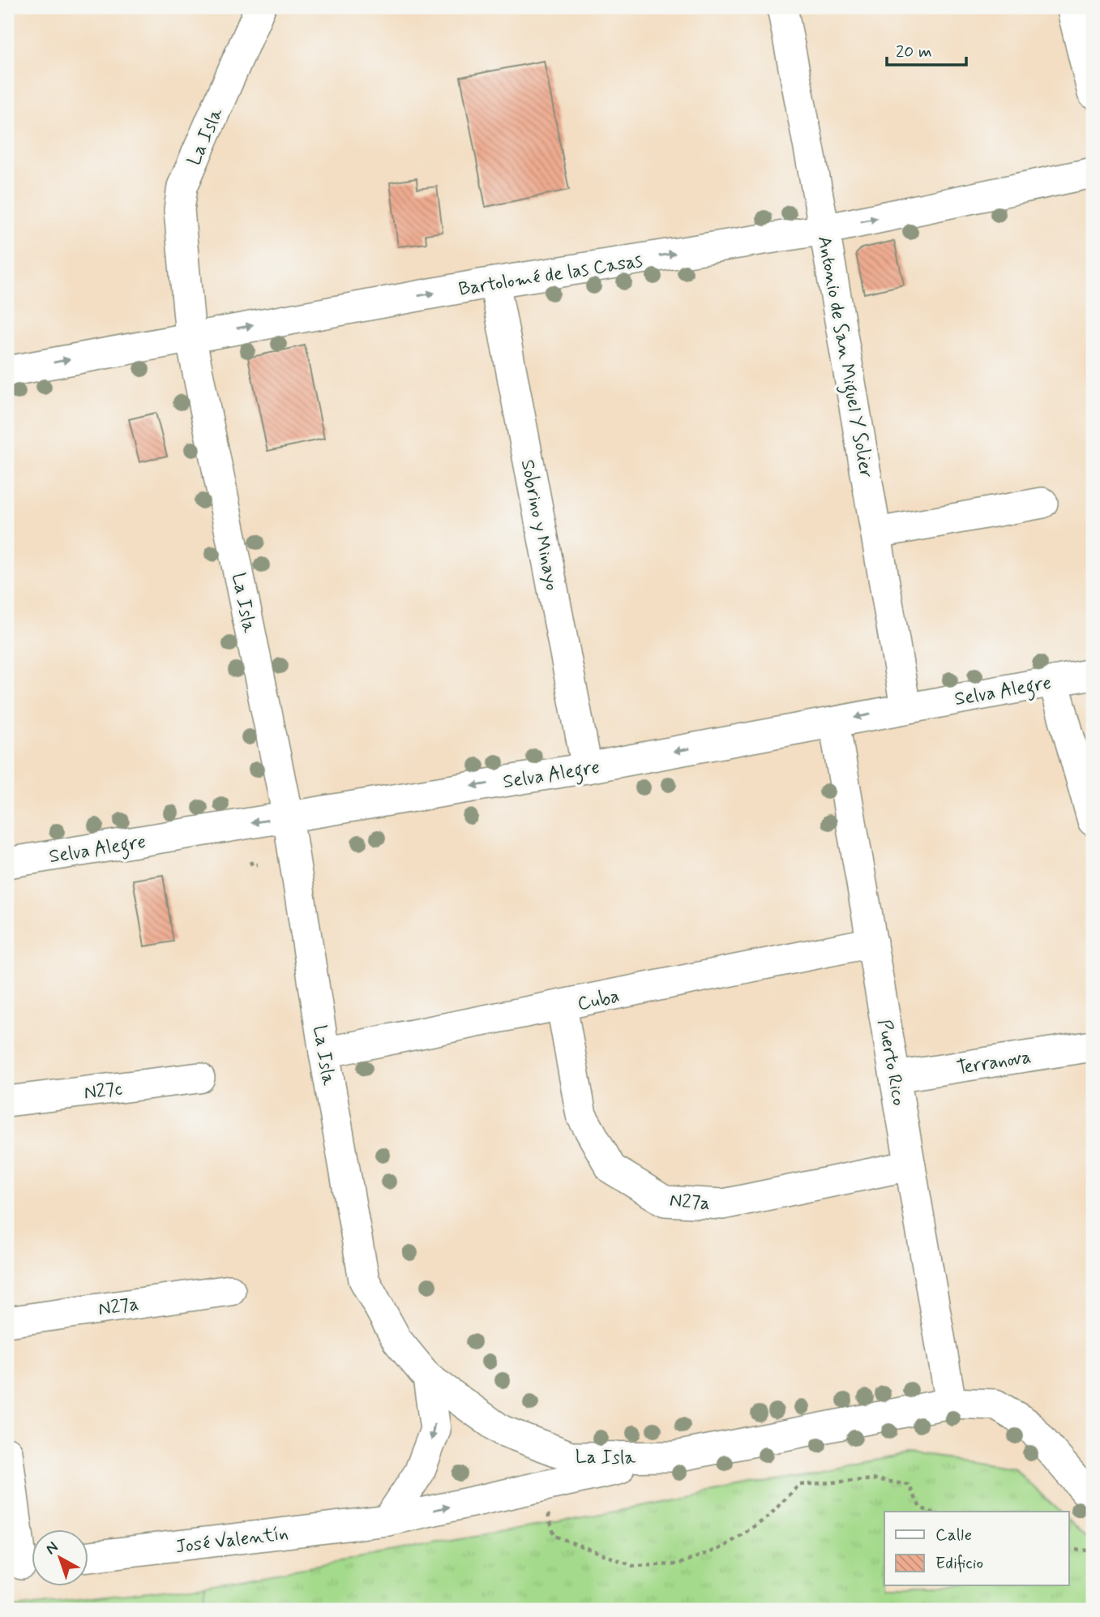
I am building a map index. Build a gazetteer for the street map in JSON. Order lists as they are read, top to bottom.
{
  "streets": {
    "street": [
      "La Isla",
      "Bartolomé de las Casas",
      "Antonio de San Miguel Y Solier",
      "Sobrino y Minayo",
      "Selva Alegre",
      "Cuba",
      "Terranova",
      "Puerto Rico",
      "N27c",
      "N27a",
      "José Valentín"
    ]
  },
  "crossings": [
    ["La Isla", "Bartolomé de las Casas"],
    ["La Isla", "Selva Alegre"],
    ["La Isla", "Cuba"],
    ["La Isla", "Puerto Rico"],
    ["La Isla", "José Valentín"],
    ["Bartolomé de las Casas", "Antonio de San Miguel Y Solier"],
    ["Bartolomé de las Casas", "Sobrino y Minayo"],
    ["Antonio de San Miguel Y Solier", "Selva Alegre"],
    ["Sobrino y Minayo", "Selva Alegre"],
    ["Selva Alegre", "Puerto Rico"],
    ["Cuba", "Puerto Rico"],
    ["Cuba", "N27a"],
    ["Terranova", "Puerto Rico"],
    ["Puerto Rico", "N27a"]
  ],
  "one_way": ["Bartolomé de las Casas", "Selva Alegre", "José Valentín"],
  "legend": ["Calle", "Edificio"],
  "scale_bar": "20 m",
  "north": "top left"
}
